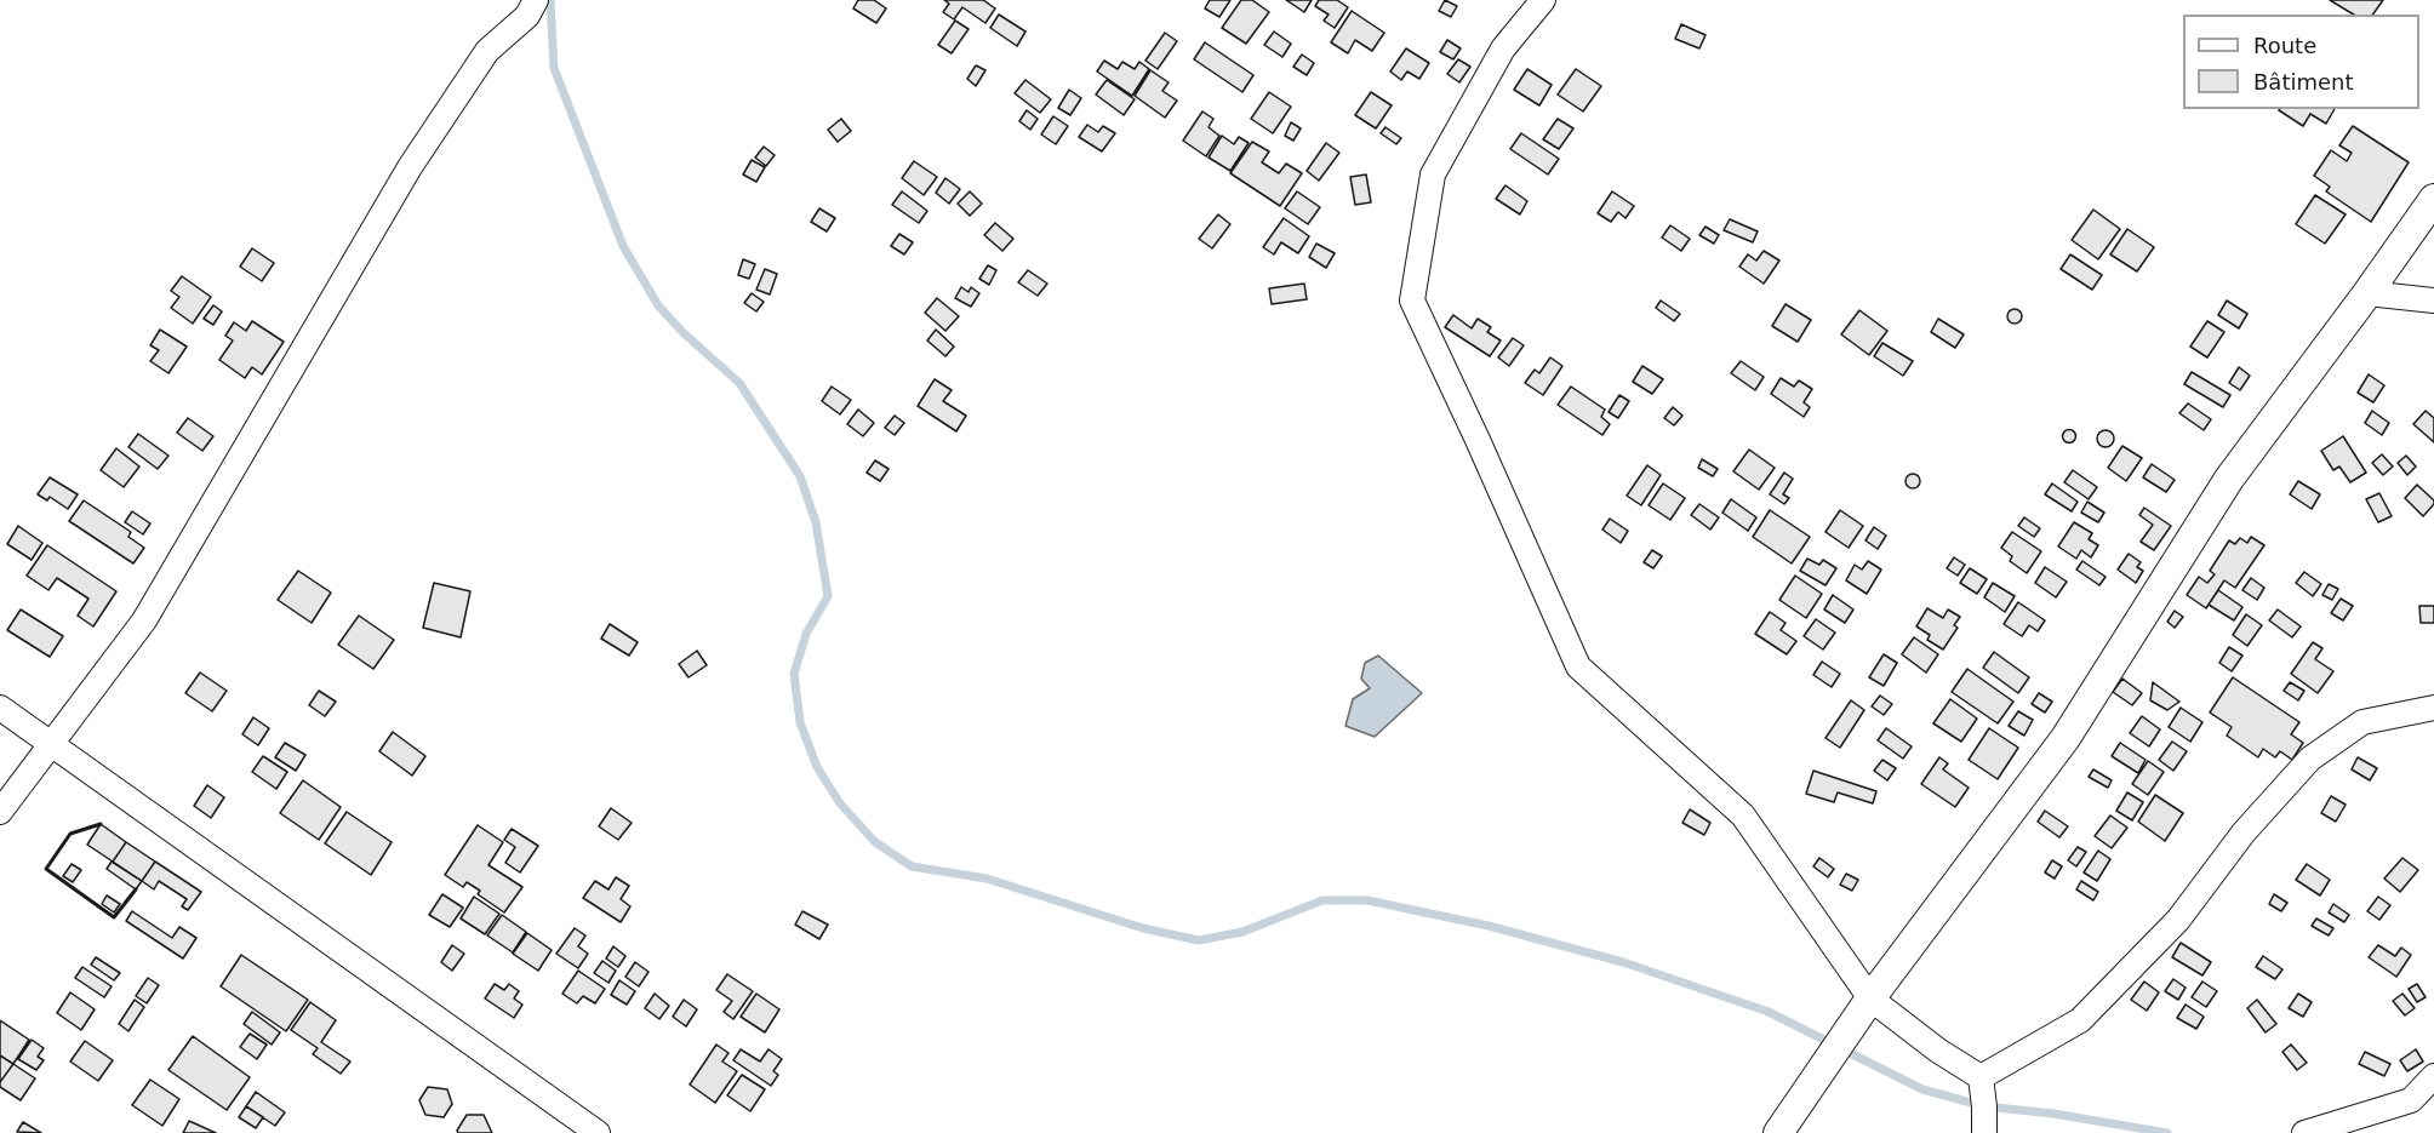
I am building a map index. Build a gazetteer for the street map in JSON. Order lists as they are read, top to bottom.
{
  "legend": ["Route", "Bâtiment"]
}
